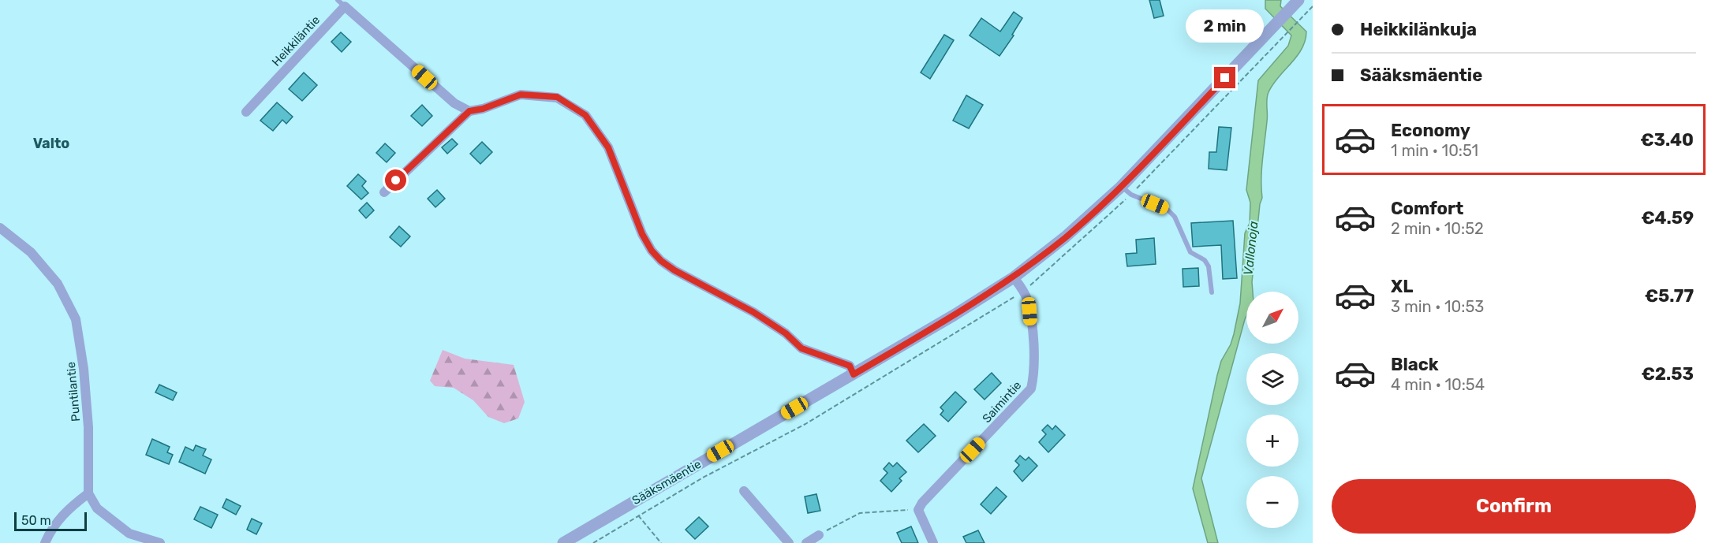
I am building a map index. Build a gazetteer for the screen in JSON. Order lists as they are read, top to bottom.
{
  "streets": {
    "street": [
      "Heikkiläntie",
      "Puntilantie",
      "Saimintie",
      "Sääksmäentie"
    ]
  },
  "crossings": [
    ["Saimintie", "Sääksmäentie"]
  ],
  "districts": ["Valto"],
  "water": ["Vallonoja"],
  "scale_bar": "50 m",
  "north": "top right",
  "page": {
    "banner": ["Heikkilänkuja", "Sääksmäentie"],
    "bubble": "2 min",
    "list": [
      {
        "name": "Economy",
        "note": "1 min · 10:51",
        "value": "€3.40"
      },
      {
        "name": "Comfort",
        "note": "2 min · 10:52",
        "value": "€4.59"
      },
      {
        "name": "XL",
        "note": "3 min · 10:53",
        "value": "€5.77"
      },
      {
        "name": "Black",
        "note": "4 min · 10:54",
        "value": "€2.53"
      }
    ],
    "map_buttons": ["+", "−"],
    "buttons": "Confirm",
    "scale": "50 m"
  }
}
